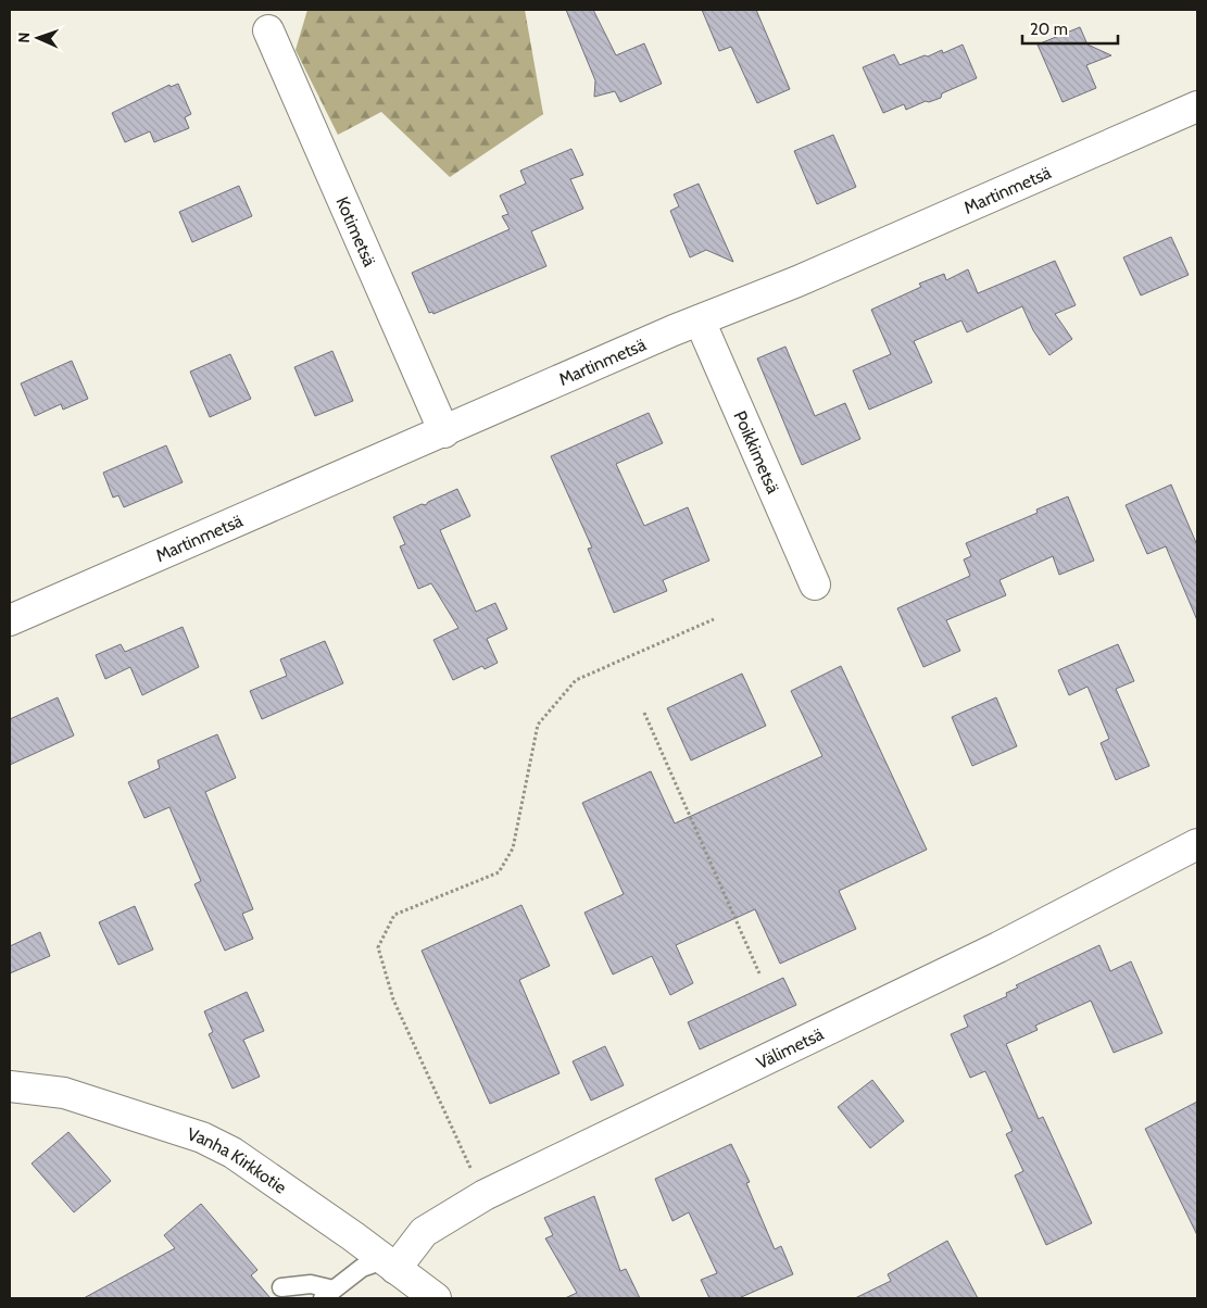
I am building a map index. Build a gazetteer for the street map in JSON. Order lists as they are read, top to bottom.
{
  "streets": {
    "street": [
      "Martinmetsä",
      "Kotimetsä",
      "Poikkimetsä",
      "Välimetsä",
      "Vanha Kirkkotie"
    ]
  },
  "crossings": [
    ["Martinmetsä", "Kotimetsä"],
    ["Martinmetsä", "Poikkimetsä"],
    ["Välimetsä", "Vanha Kirkkotie"]
  ],
  "scale_bar": "20 m",
  "north": "left"
}
